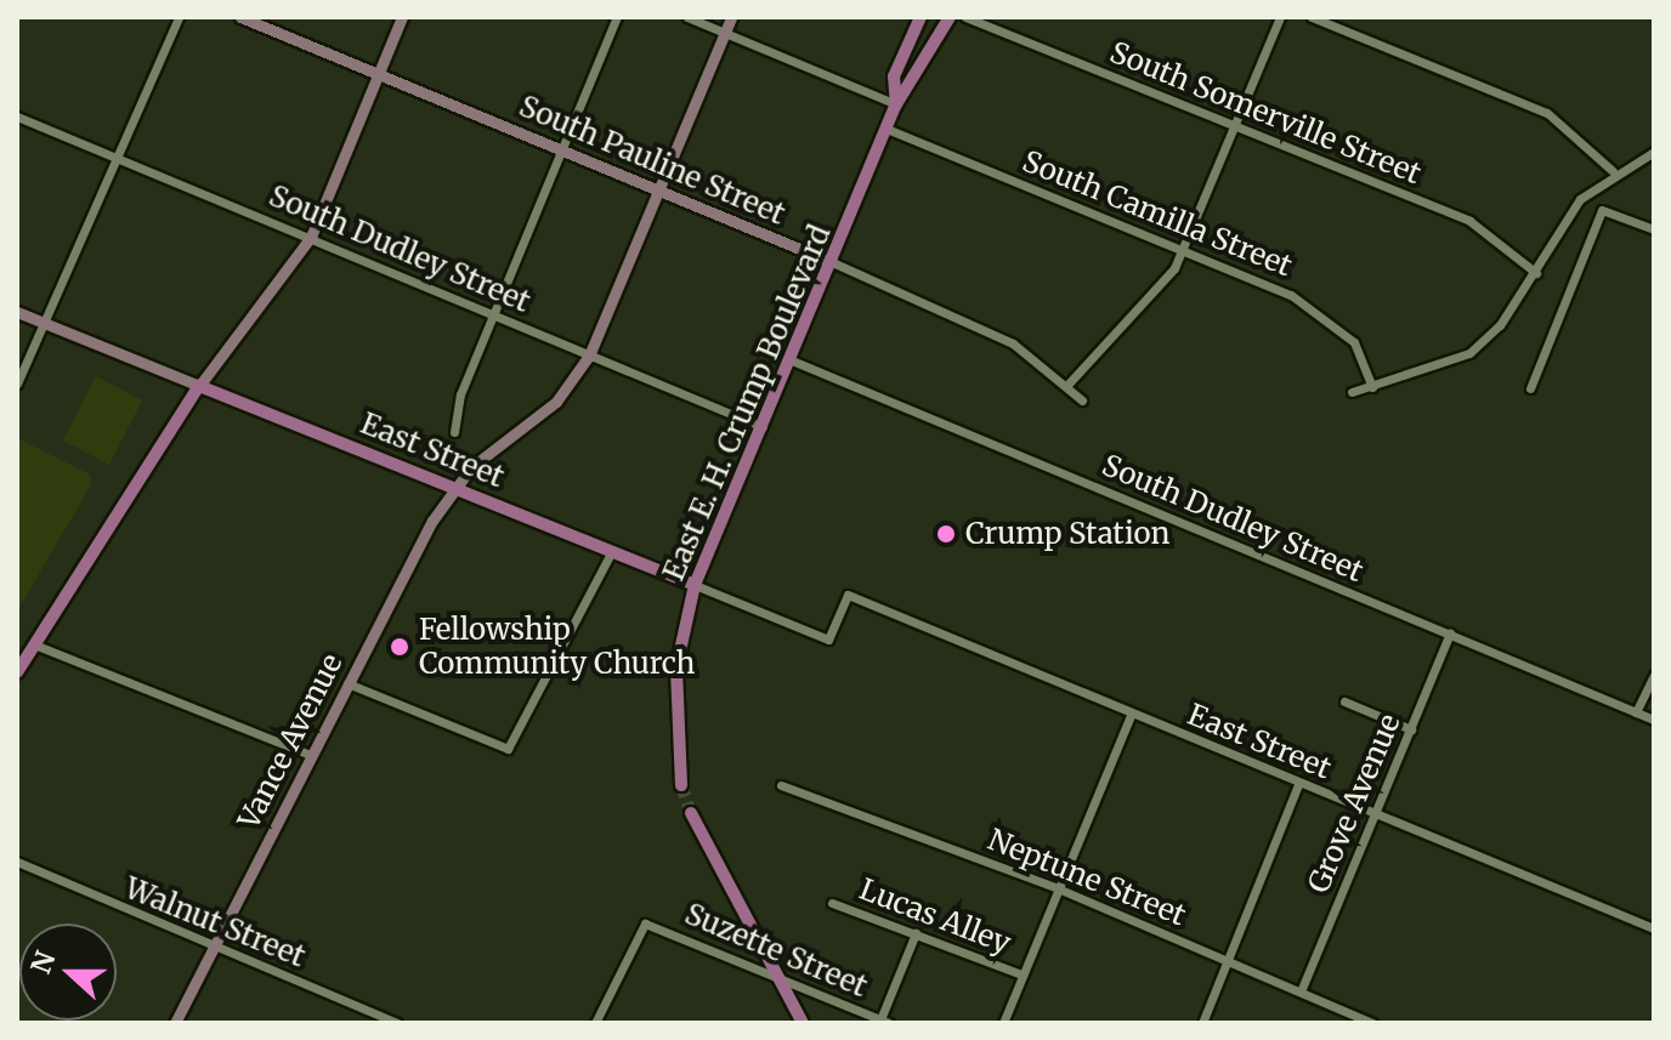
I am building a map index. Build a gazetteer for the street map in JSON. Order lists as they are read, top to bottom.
{
  "streets": {
    "main road": ["East E. H. Crump Boulevard", "East Street"],
    "street": [
      "South Somerville Street",
      "South Pauline Street",
      "South Camilla Street",
      "South Dudley Street",
      "Vance Avenue",
      "Grove Avenue",
      "Neptune Street",
      "Lucas Alley",
      "Walnut Street",
      "Suzette Street"
    ]
  },
  "crossings": [
    ["South Pauline Street", "East E. H. Crump Boulevard"],
    ["South Camilla Street", "East E. H. Crump Boulevard"],
    ["South Dudley Street", "East E. H. Crump Boulevard"],
    ["South Dudley Street", "Grove Avenue"],
    ["East E. H. Crump Boulevard", "East Street"],
    ["East Street", "Vance Avenue"],
    ["East Street", "Grove Avenue"],
    ["Vance Avenue", "Walnut Street"],
    ["Grove Avenue", "Neptune Street"]
  ],
  "places": ["Crump Station", "Fellowship Community Church"],
  "north": "left"
}
